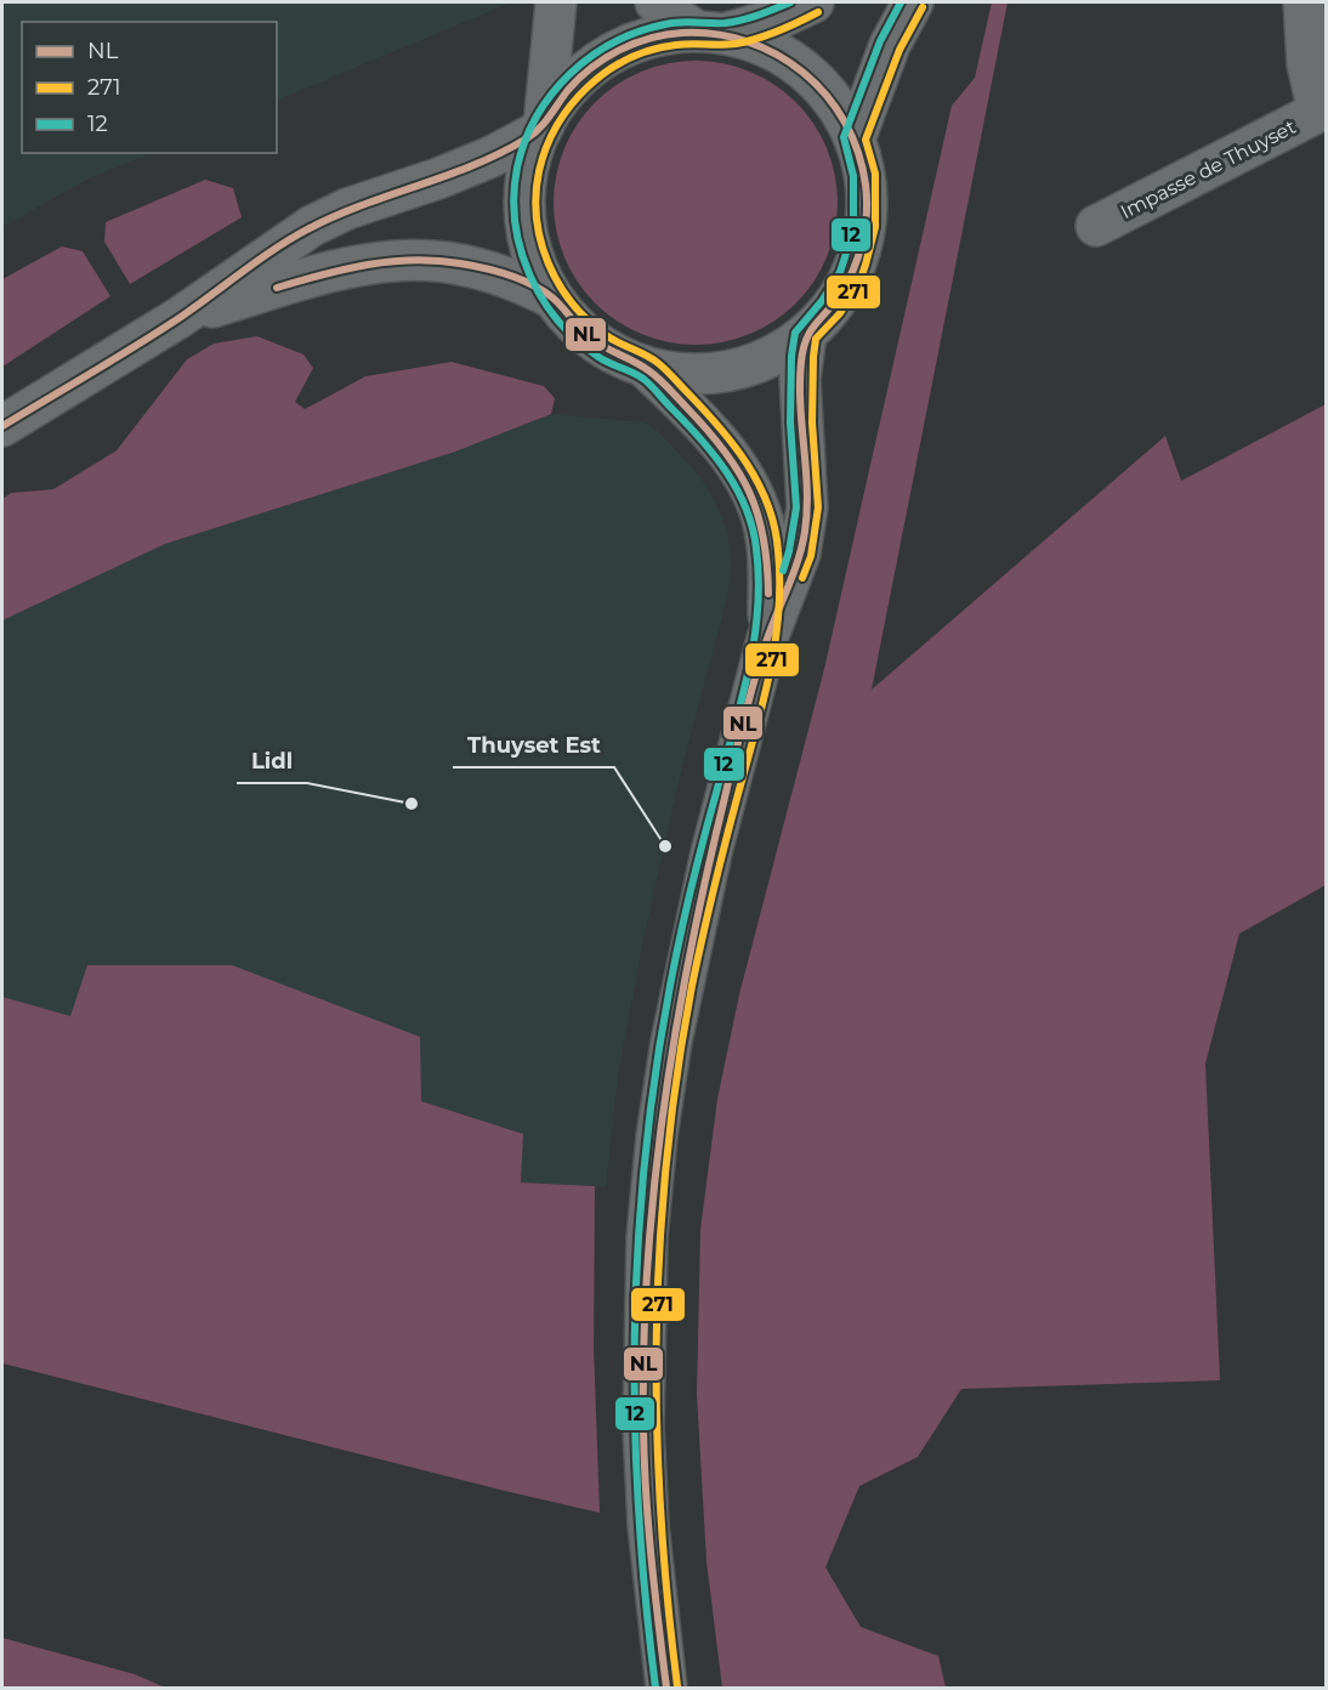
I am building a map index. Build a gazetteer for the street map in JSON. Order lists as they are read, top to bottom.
{
  "streets": {
    "main road": ["Impasse de Thuyset"]
  },
  "places": ["Lidl", "Thuyset Est"],
  "lines": ["transit line 12", "transit line 271", "transit line NL"],
  "legend": ["NL", "271", "12"]
}
